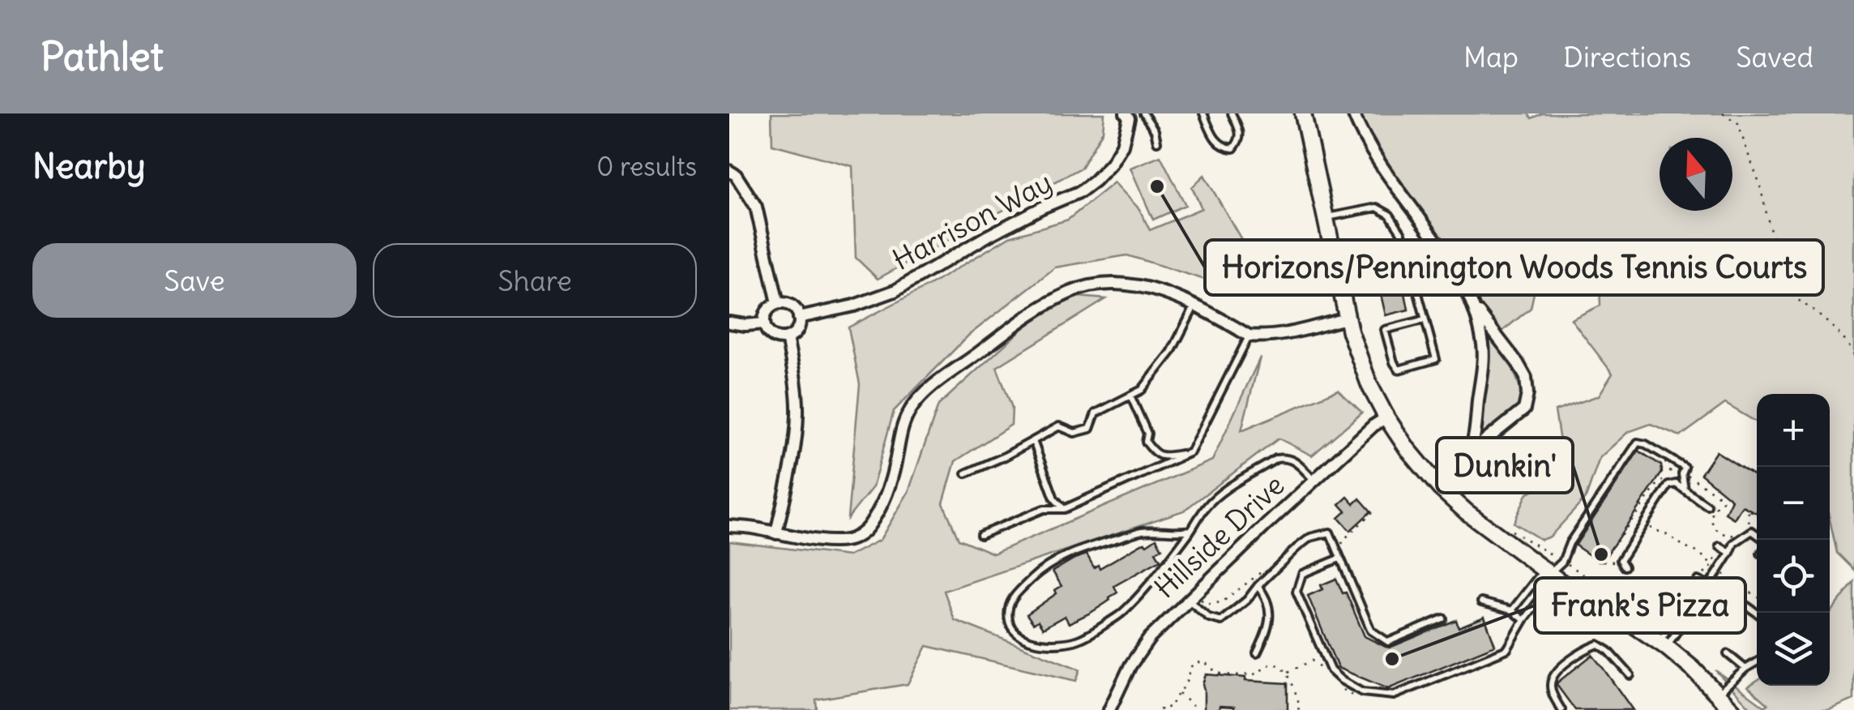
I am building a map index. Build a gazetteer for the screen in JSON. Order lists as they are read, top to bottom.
{
  "streets": {
    "street": ["Harrison Way", "Hillside Drive"]
  },
  "places": ["Horizons/Pennington Woods Tennis Courts", "Dunkin'", "Frank's Pizza"],
  "north": "top",
  "page": {
    "header": "Pathlet",
    "nav": ["Map", "Directions", "Saved"],
    "heading": ["Nearby", "0 results"],
    "buttons": ["Save", "Share"],
    "map_buttons": ["+", "−"]
  }
}
